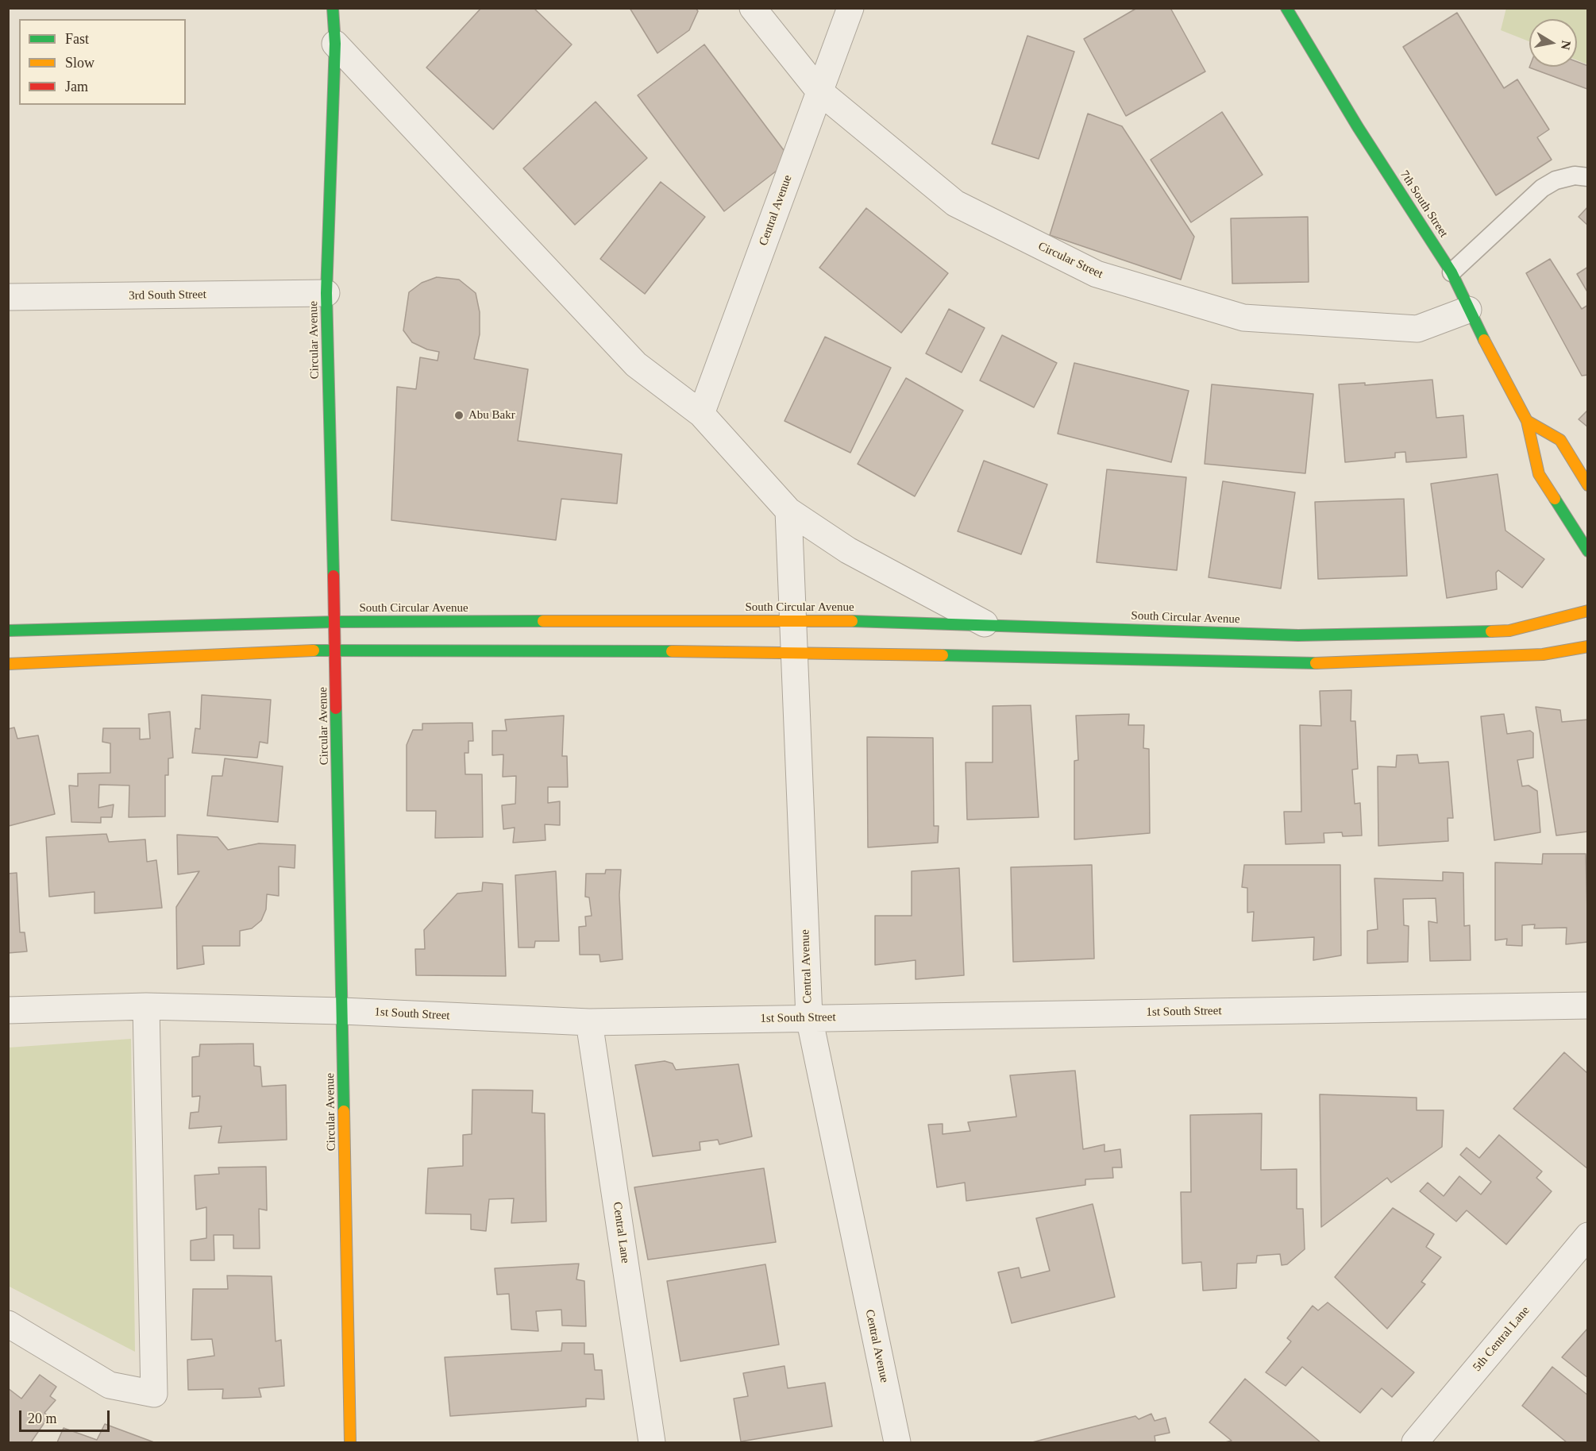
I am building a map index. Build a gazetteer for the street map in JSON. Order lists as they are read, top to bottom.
{
  "streets": {
    "main road": ["7th South Street", "Circular Avenue", "South Circular Avenue"],
    "street": [
      "Central Avenue",
      "Circular Street",
      "3rd South Street",
      "1st South Street",
      "Central Lane",
      "5th Central Lane"
    ]
  },
  "crossings": [
    ["7th South Street", "Circular Street"],
    ["Central Avenue", "Circular Street"],
    ["Central Avenue", "South Circular Avenue"],
    ["Central Avenue", "1st South Street"],
    ["3rd South Street", "Circular Avenue"],
    ["Circular Avenue", "South Circular Avenue"],
    ["Circular Avenue", "1st South Street"],
    ["1st South Street", "Central Lane"]
  ],
  "places": ["Abu Bakr"],
  "legend": ["Fast", "Slow", "Jam"],
  "scale_bar": "20 m",
  "north": "right"
}
